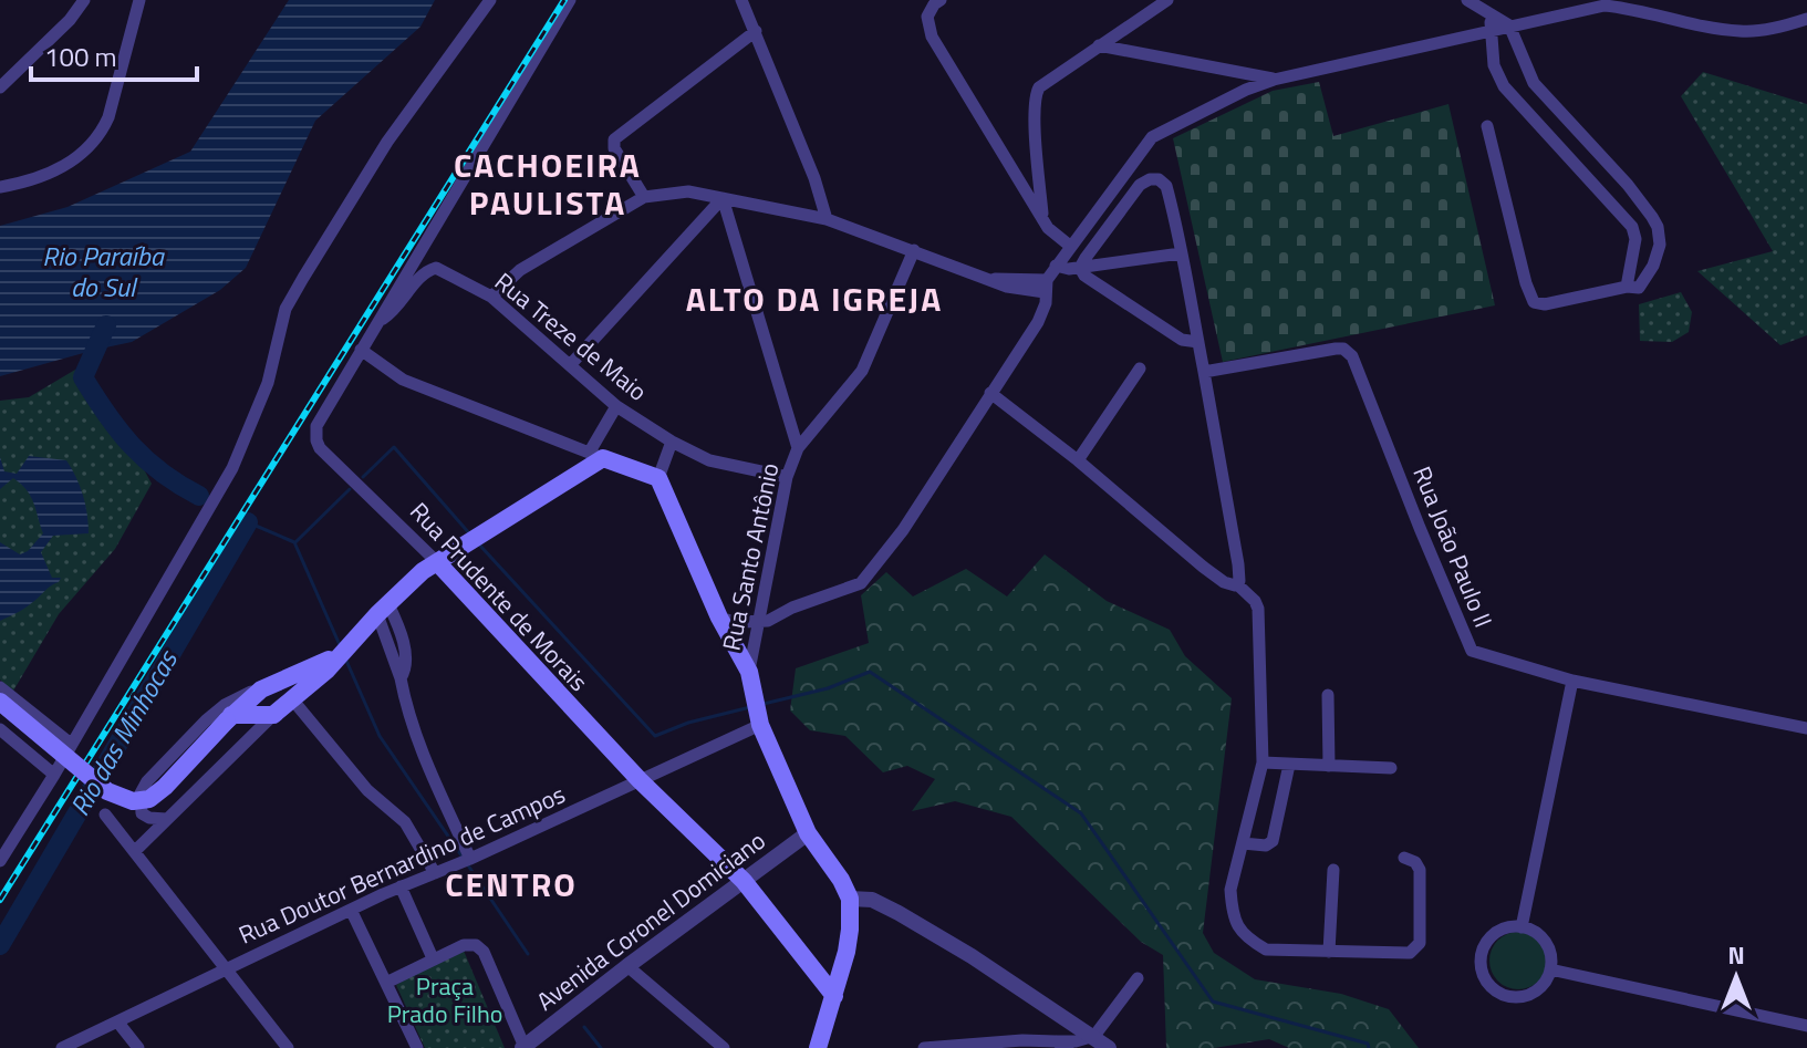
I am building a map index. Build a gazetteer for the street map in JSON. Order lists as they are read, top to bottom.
{
  "streets": {
    "main road": ["Rua Prudente de Morais"],
    "street": [
      "Rua Treze de Maio",
      "Rua João Paulo II",
      "Rua Santo Antônio",
      "Rua Doutor Bernardino de Campos",
      "Avenida Coronel Domiciano"
    ]
  },
  "crossings": [
    ["Rua Treze de Maio", "Rua Santo Antônio"],
    ["Rua Prudente de Morais", "Rua Doutor Bernardino de Campos"],
    ["Rua Prudente de Morais", "Avenida Coronel Domiciano"]
  ],
  "districts": ["CACHOEIRA PAULISTA", "ALTO DA IGREJA", "CENTRO"],
  "water": ["Rio Paraíba do Sul", "Rio das Minhocas"],
  "parks": ["Praça Prado Filho"],
  "scale_bar": "100 m",
  "north": "top"
}
